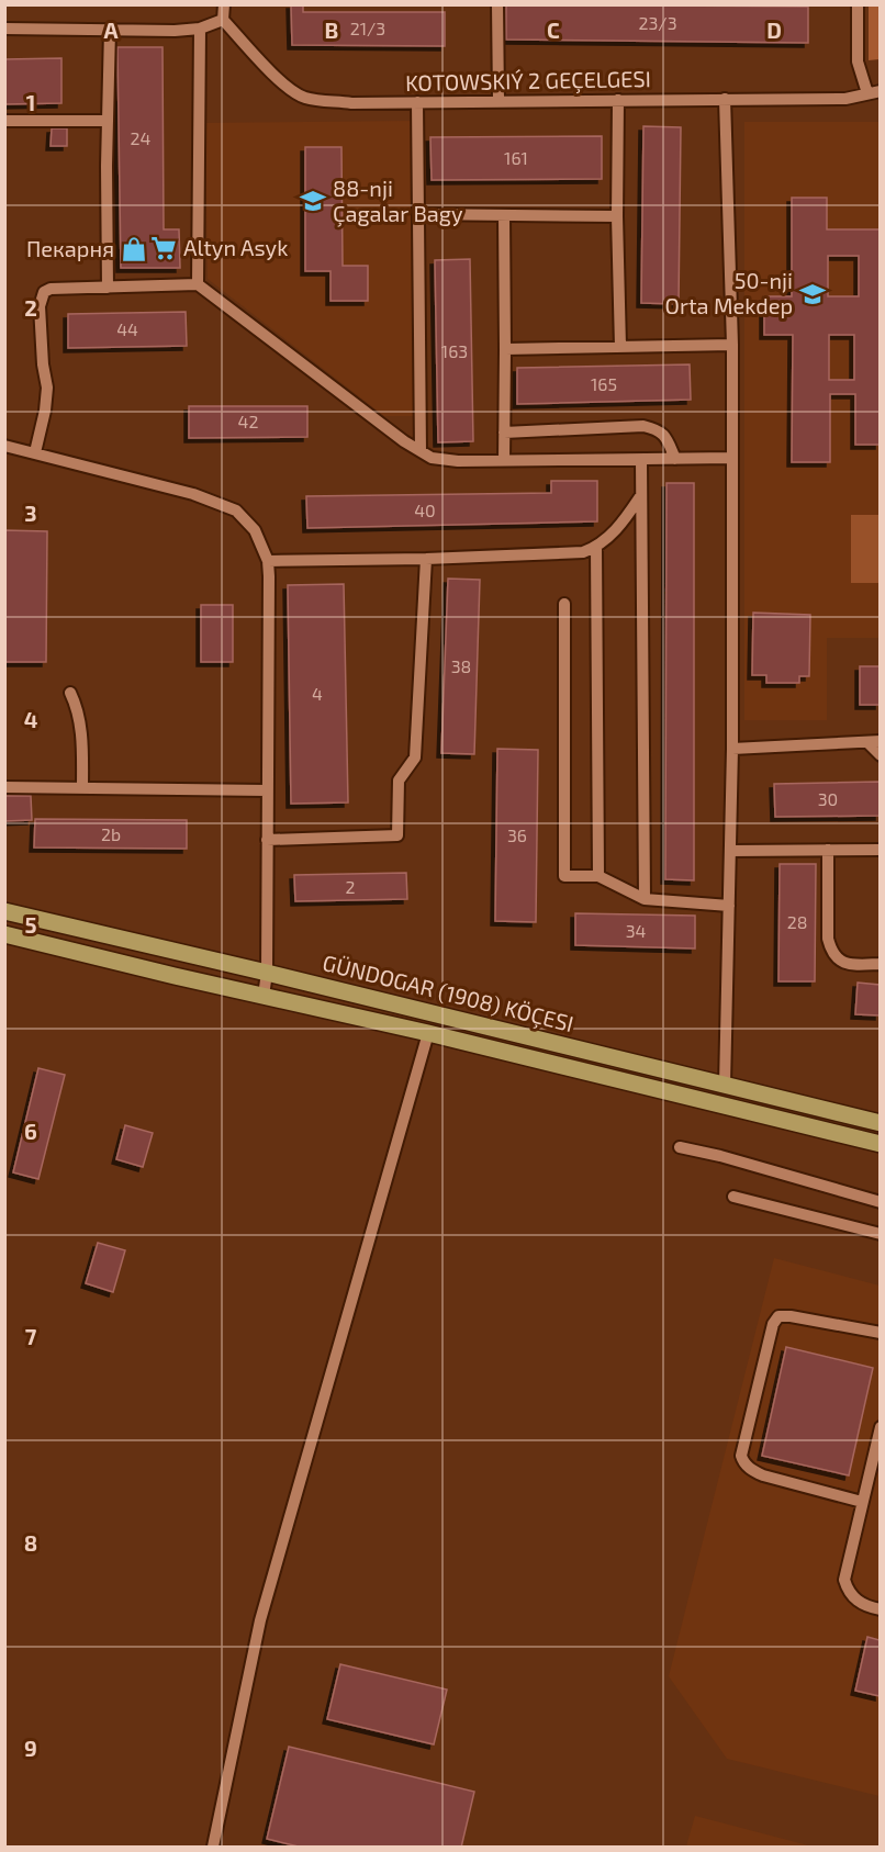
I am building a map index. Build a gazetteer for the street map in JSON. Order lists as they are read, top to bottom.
{
  "streets": {
    "main road": ["GÜNDOGAR (1908) KÖÇESI"],
    "street": ["KOTOWSKIÝ 2 GEÇELGESI"]
  },
  "places": {
    "school or university": ["88-nji Çagalar Bagy", "50-nji Orta Mekdep"],
    "supermarket": ["Altyn Asyk"],
    "shop": ["Пекарня"]
  },
  "house_numbers": [
    "23/3",
    "21/3",
    "24",
    "161",
    "44",
    "163",
    "165",
    "42",
    "40",
    "38",
    "4",
    "30",
    "2b",
    "36",
    "2",
    "28",
    "34"
  ],
  "grid": {
    "columns": [
      "A",
      "B",
      "C",
      "D"
    ],
    "rows": [
      "1",
      "2",
      "3",
      "4",
      "5",
      "6",
      "7",
      "8",
      "9"
    ]
  }
}
